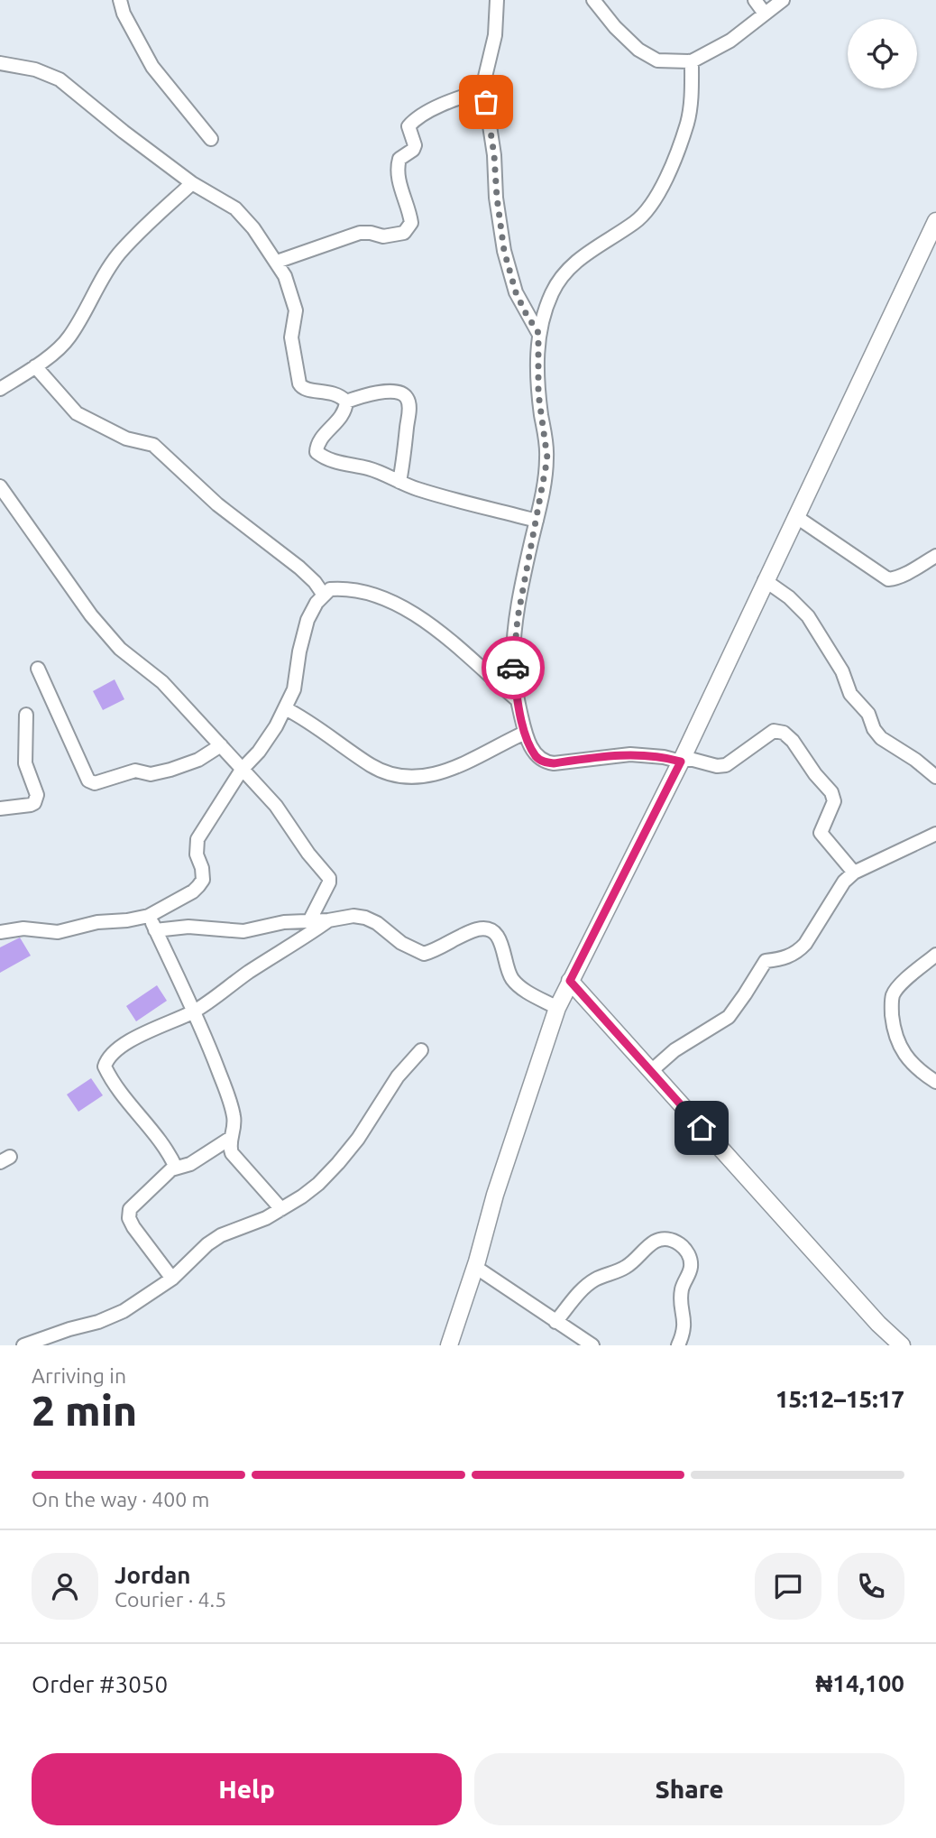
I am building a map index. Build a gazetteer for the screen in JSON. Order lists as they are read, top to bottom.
{
  "page": {
    "heading": ["2 min", "Arriving in", "15:12–15:17"],
    "panel": [
      "Jordan",
      "Courier · 4.5",
      "Order #3050",
      "₦14,100"
    ],
    "bar": "On the way · 400 m",
    "buttons": ["Help", "Share"]
  }
}
